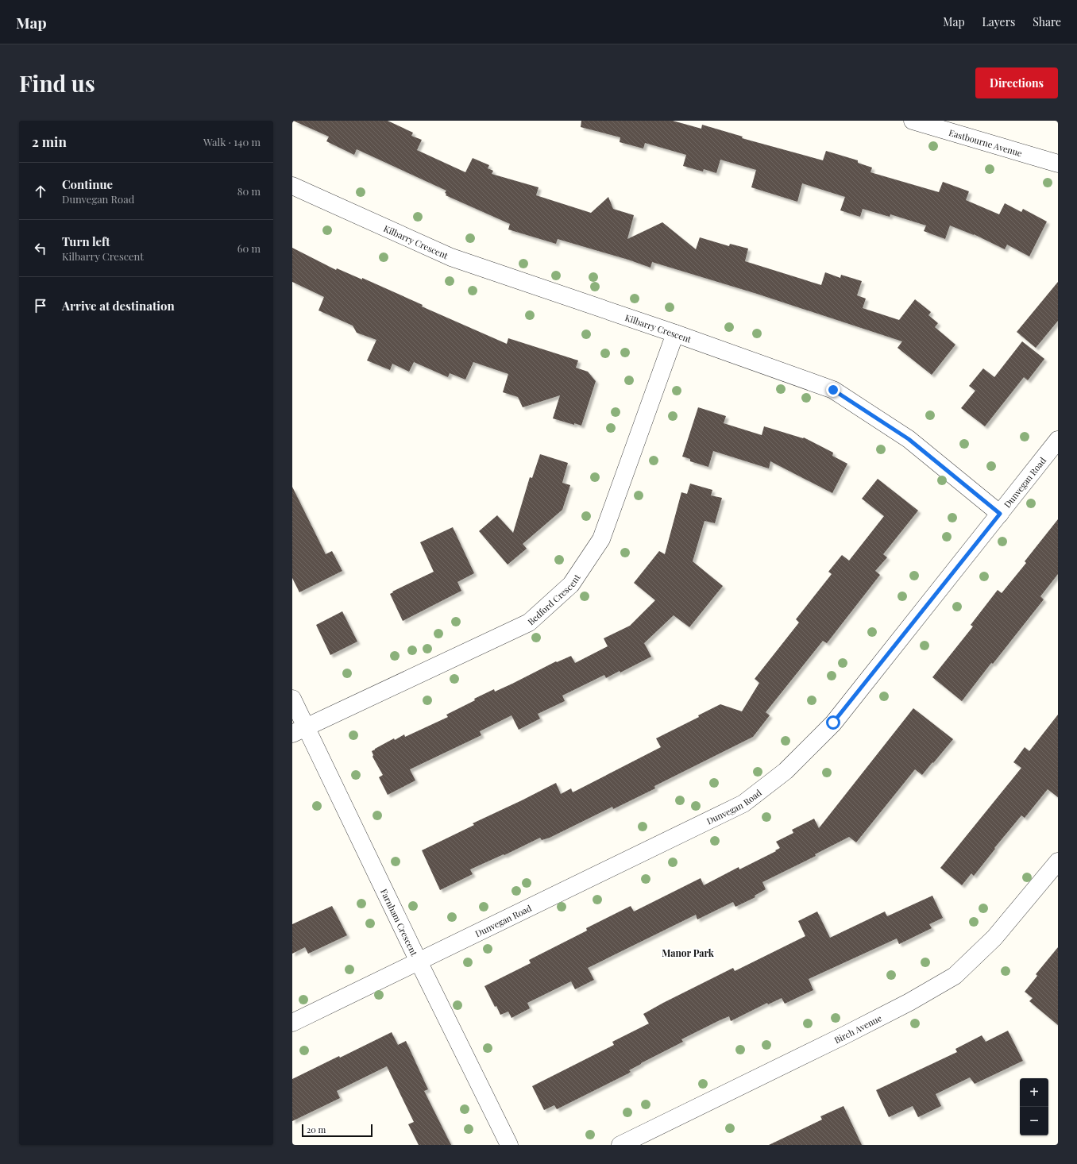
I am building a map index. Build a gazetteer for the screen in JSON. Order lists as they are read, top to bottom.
{
  "streets": {
    "street": [
      "Eastbourne Avenue",
      "Kilbarry Crescent",
      "Dunvegan Road",
      "Bedford Crescent",
      "Farnham Crescent",
      "Birch Avenue"
    ]
  },
  "crossings": [
    ["Kilbarry Crescent", "Dunvegan Road"],
    ["Kilbarry Crescent", "Bedford Crescent"],
    ["Dunvegan Road", "Farnham Crescent"],
    ["Bedford Crescent", "Farnham Crescent"]
  ],
  "districts": ["Manor Park"],
  "scale_bar": "20 m",
  "page": {
    "header": "Map",
    "nav": ["Map", "Layers", "Share"],
    "buttons": "Directions",
    "title": "Find us",
    "heading": ["2 min", "Walk · 140 m"],
    "list": [
      ["Continue", "Dunvegan Road", "80 m"],
      ["Turn left", "Kilbarry Crescent", "60 m"],
      "Arrive at destination"
    ],
    "map_buttons": ["+", "−"],
    "scale": "20 m"
  }
}
